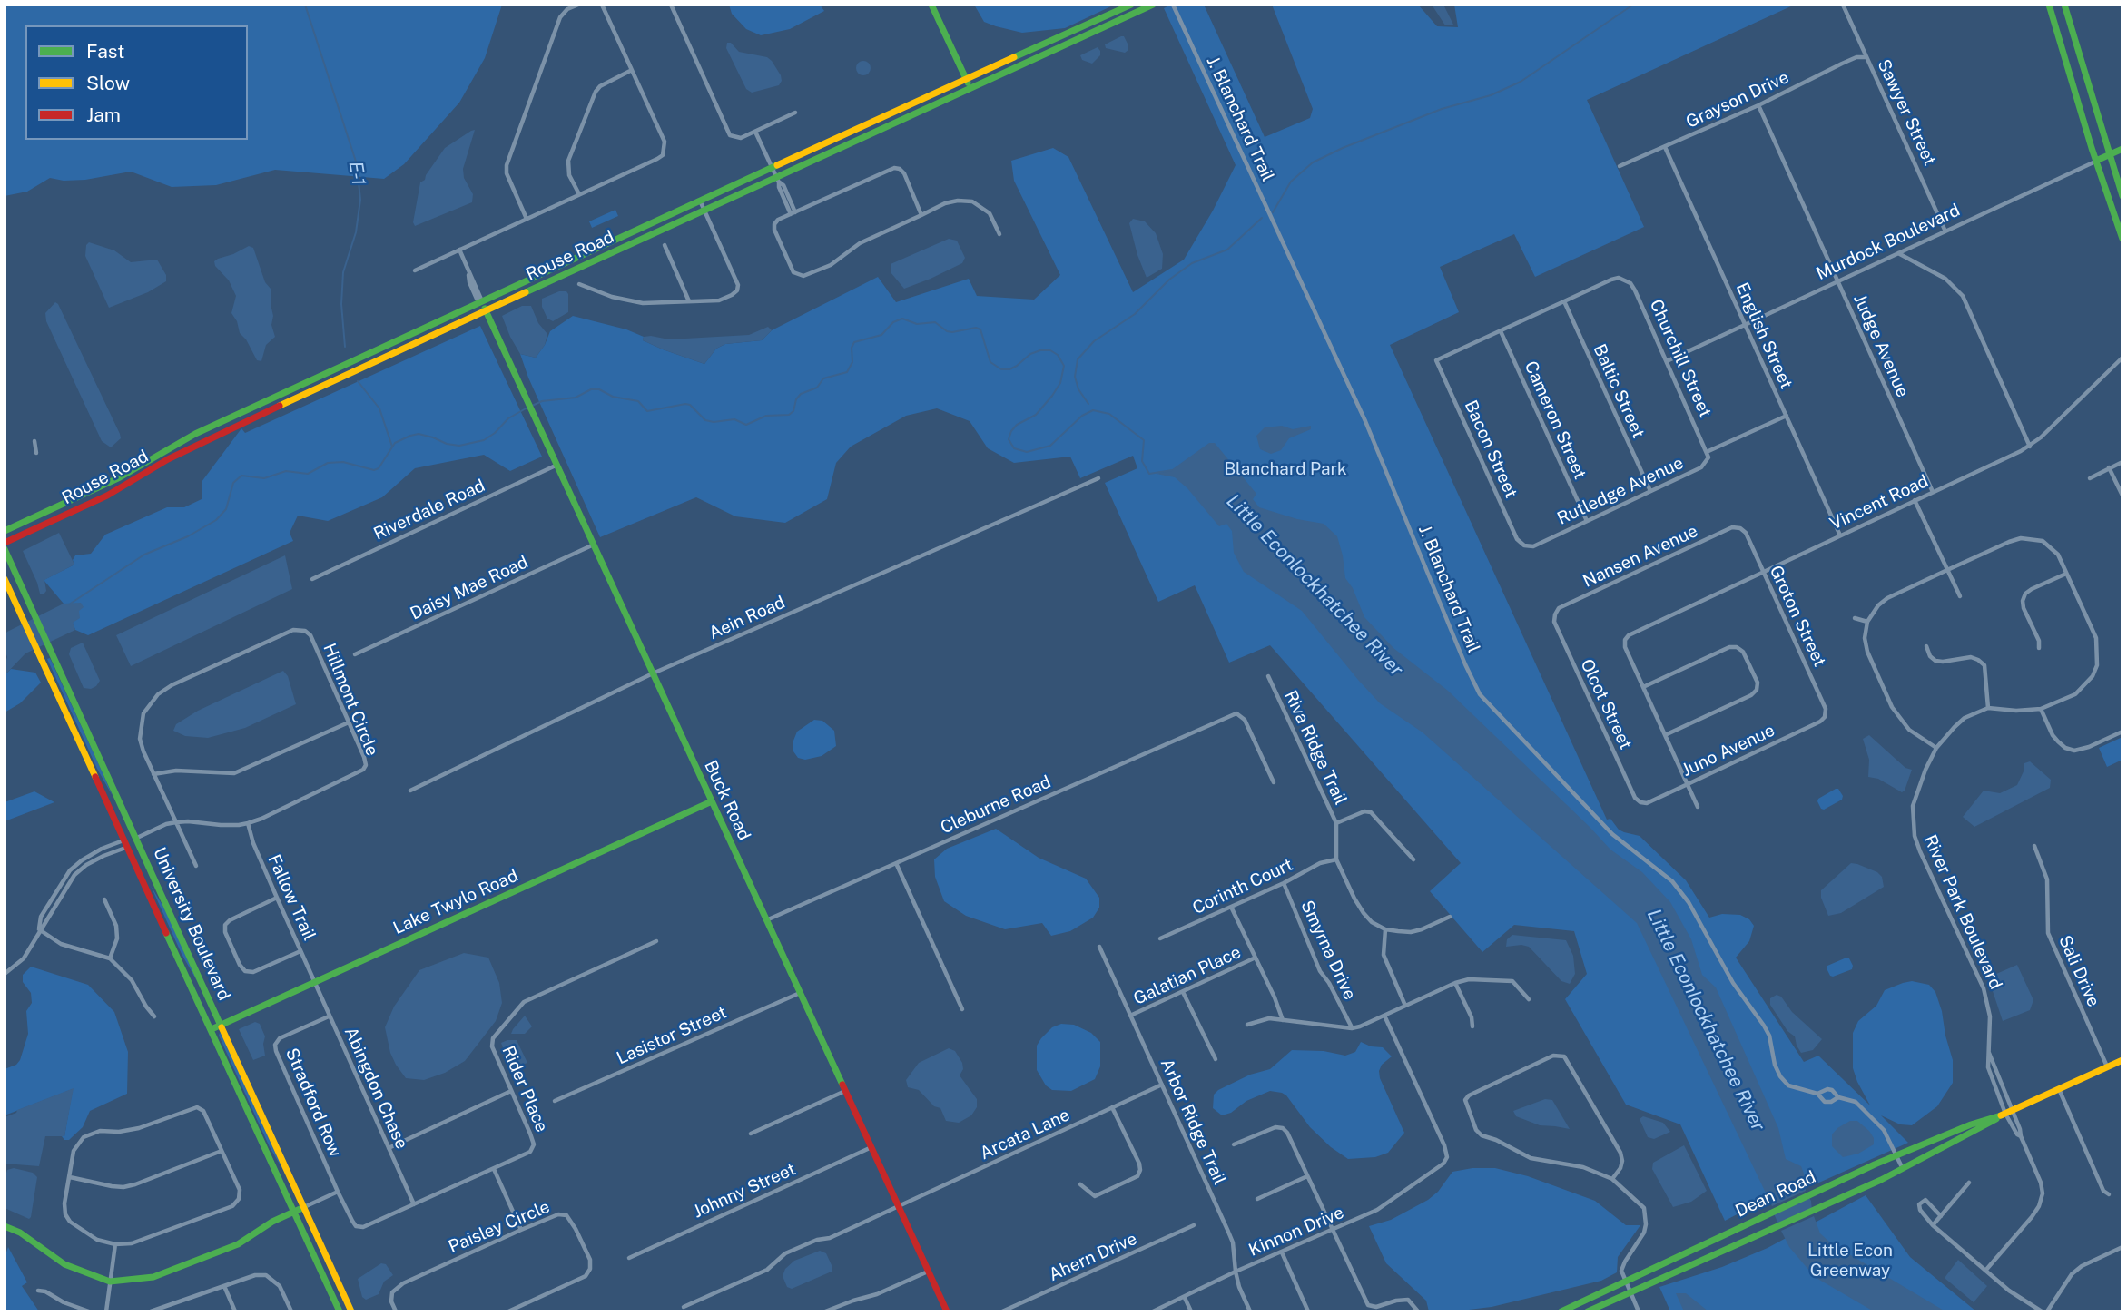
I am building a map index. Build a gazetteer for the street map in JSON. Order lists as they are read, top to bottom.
{
  "streets": {
    "main road": [
      "Murdock Boulevard",
      "Rouse Road",
      "Buck Road",
      "Lake Twylo Road",
      "University Boulevard",
      "Dean Road"
    ],
    "street": [
      "Grayson Drive",
      "Sawyer Street",
      "J. Blanchard Trail",
      "English Street",
      "Judge Avenue",
      "Churchill Street",
      "Baltic Street",
      "Cameron Street",
      "Bacon Street",
      "Rutledge Avenue",
      "Vincent Road",
      "Riverdale Road",
      "Nansen Avenue",
      "Daisy Mae Road",
      "Groton Street",
      "Aein Road",
      "Hillmont Circle",
      "Olcot Street",
      "Riva Ridge Trail",
      "Juno Avenue",
      "Cleburne Road",
      "Corinth Court",
      "Fallow Trail",
      "River Park Boulevard",
      "Smyrna Drive",
      "Sali Drive",
      "Galatian Place",
      "Lasistor Street",
      "Abingdon Chase",
      "Rider Place",
      "Stradford Row",
      "Arbor Ridge Trail",
      "Arcata Lane",
      "Johnny Street",
      "Paisley Circle",
      "Kinnon Drive",
      "Ahern Drive"
    ]
  },
  "crossings": [
    ["Grayson Drive", "Sawyer Street"],
    ["Grayson Drive", "English Street"],
    ["Grayson Drive", "Judge Avenue"],
    ["Sawyer Street", "Murdock Boulevard"],
    ["J. Blanchard Trail", "Dean Road"],
    ["Murdock Boulevard", "English Street"],
    ["Murdock Boulevard", "Judge Avenue"],
    ["Murdock Boulevard", "Churchill Street"],
    ["Rouse Road", "Buck Road"],
    ["English Street", "Rutledge Avenue"],
    ["English Street", "Vincent Road"],
    ["Judge Avenue", "Vincent Road"],
    ["Churchill Street", "Baltic Street"],
    ["Churchill Street", "Rutledge Avenue"],
    ["Baltic Street", "Rutledge Avenue"],
    ["Cameron Street", "Bacon Street"],
    ["Cameron Street", "Rutledge Avenue"],
    ["Bacon Street", "Rutledge Avenue"],
    ["Vincent Road", "Groton Street"],
    ["Riverdale Road", "Buck Road"],
    ["Nansen Avenue", "Groton Street"],
    ["Nansen Avenue", "Olcot Street"],
    ["Daisy Mae Road", "Buck Road"],
    ["Groton Street", "Juno Avenue"],
    ["Aein Road", "Buck Road"],
    ["Hillmont Circle", "Fallow Trail"],
    ["Hillmont Circle", "University Boulevard"],
    ["Olcot Street", "Juno Avenue"],
    ["Riva Ridge Trail", "Corinth Court"],
    ["Buck Road", "Cleburne Road"],
    ["Buck Road", "Lake Twylo Road"],
    ["Buck Road", "Lasistor Street"],
    ["Buck Road", "Arcata Lane"],
    ["Buck Road", "Johnny Street"],
    ["Corinth Court", "Smyrna Drive"],
    ["Fallow Trail", "Lake Twylo Road"],
    ["Fallow Trail", "Abingdon Chase"],
    ["Lake Twylo Road", "University Boulevard"],
    ["Lake Twylo Road", "Abingdon Chase"],
    ["River Park Boulevard", "Dean Road"],
    ["Sali Drive", "Dean Road"],
    ["Galatian Place", "Arbor Ridge Trail"],
    ["Abingdon Chase", "Rider Place"],
    ["Abingdon Chase", "Stradford Row"],
    ["Rider Place", "Stradford Row"],
    ["Arbor Ridge Trail", "Arcata Lane"],
    ["Arbor Ridge Trail", "Kinnon Drive"]
  ],
  "water": ["E-1", "Little Econlockhatchee River"],
  "parks": ["Blanchard Park", "Little Econ Greenway"],
  "legend": ["Fast", "Slow", "Jam"]
}
